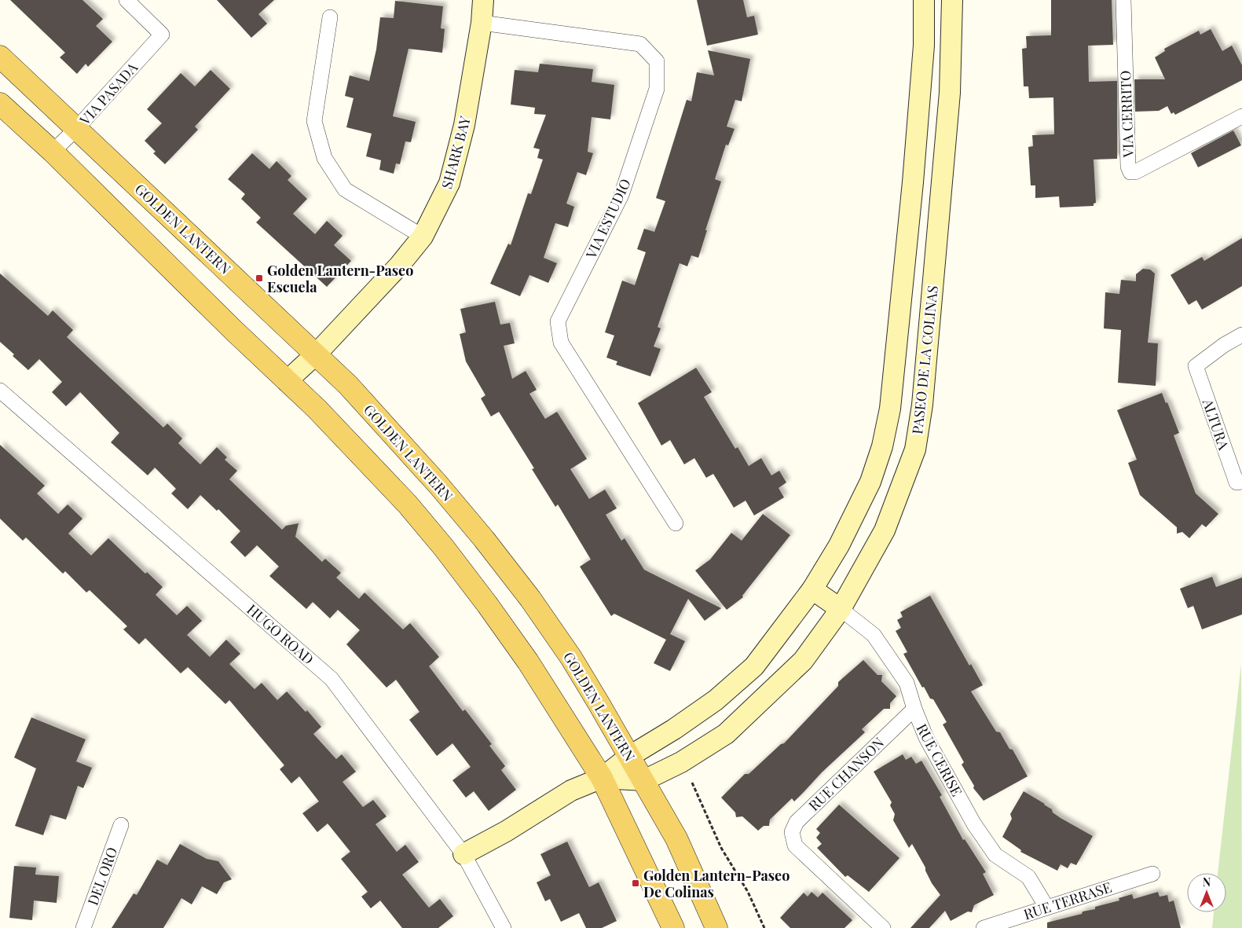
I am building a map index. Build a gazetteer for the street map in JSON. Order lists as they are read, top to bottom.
{
  "streets": {
    "main road": ["SHARK BAY", "GOLDEN LANTERN", "PASEO DE LA COLINAS"],
    "street": [
      "VIA PASADA",
      "VIA CERRITO",
      "VIA ESTUDIO",
      "ALTURA",
      "HUGO ROAD",
      "RUE CERISE",
      "RUE CHANSON",
      "DEL ORO",
      "RUE TERRASE"
    ]
  },
  "crossings": [
    ["VIA PASADA", "GOLDEN LANTERN"],
    ["SHARK BAY", "VIA ESTUDIO"],
    ["SHARK BAY", "GOLDEN LANTERN"],
    ["GOLDEN LANTERN", "PASEO DE LA COLINAS"],
    ["PASEO DE LA COLINAS", "HUGO ROAD"],
    ["PASEO DE LA COLINAS", "RUE CERISE"],
    ["RUE CERISE", "RUE CHANSON"],
    ["RUE CERISE", "RUE TERRASE"]
  ],
  "places": {
    "transit": ["Golden Lantern-Paseo Escuela", "Golden Lantern-Paseo De Colinas"]
  },
  "north": "top"
}
